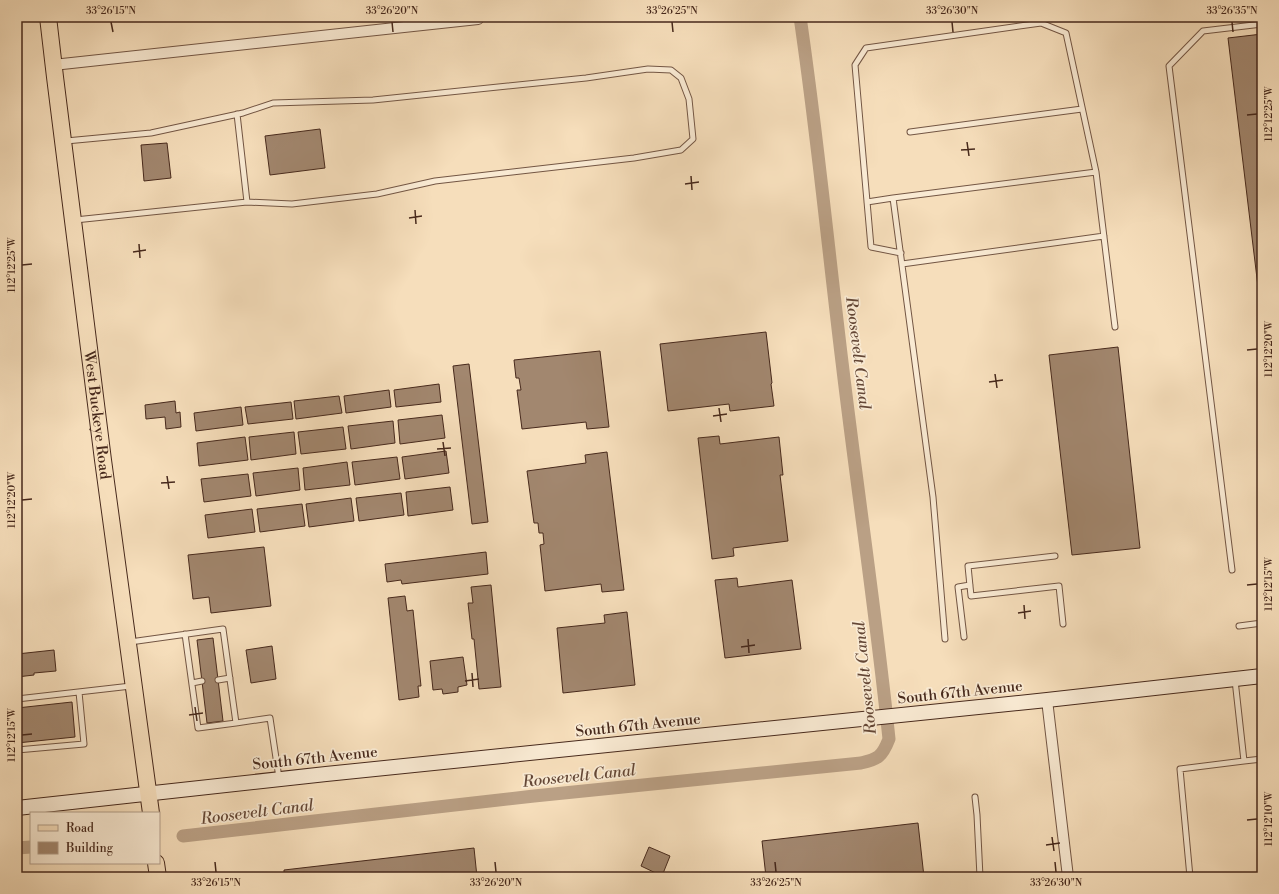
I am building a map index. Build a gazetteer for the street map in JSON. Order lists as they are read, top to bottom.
{
  "streets": {
    "main road": ["West Buckeye Road", "South 67th Avenue"]
  },
  "crossings": [
    ["West Buckeye Road", "South 67th Avenue"]
  ],
  "water": ["Roosevelt Canal"],
  "legend": ["Road", "Building"],
  "coordinates": [
    "33°26'15\"N",
    "33°26'20\"N",
    "33°26'25\"N",
    "33°26'30\"N",
    "33°26'35\"N",
    "112°12'25\"W",
    "112°12'20\"W",
    "112°12'15\"W",
    "112°12'10\"W"
  ]
}
